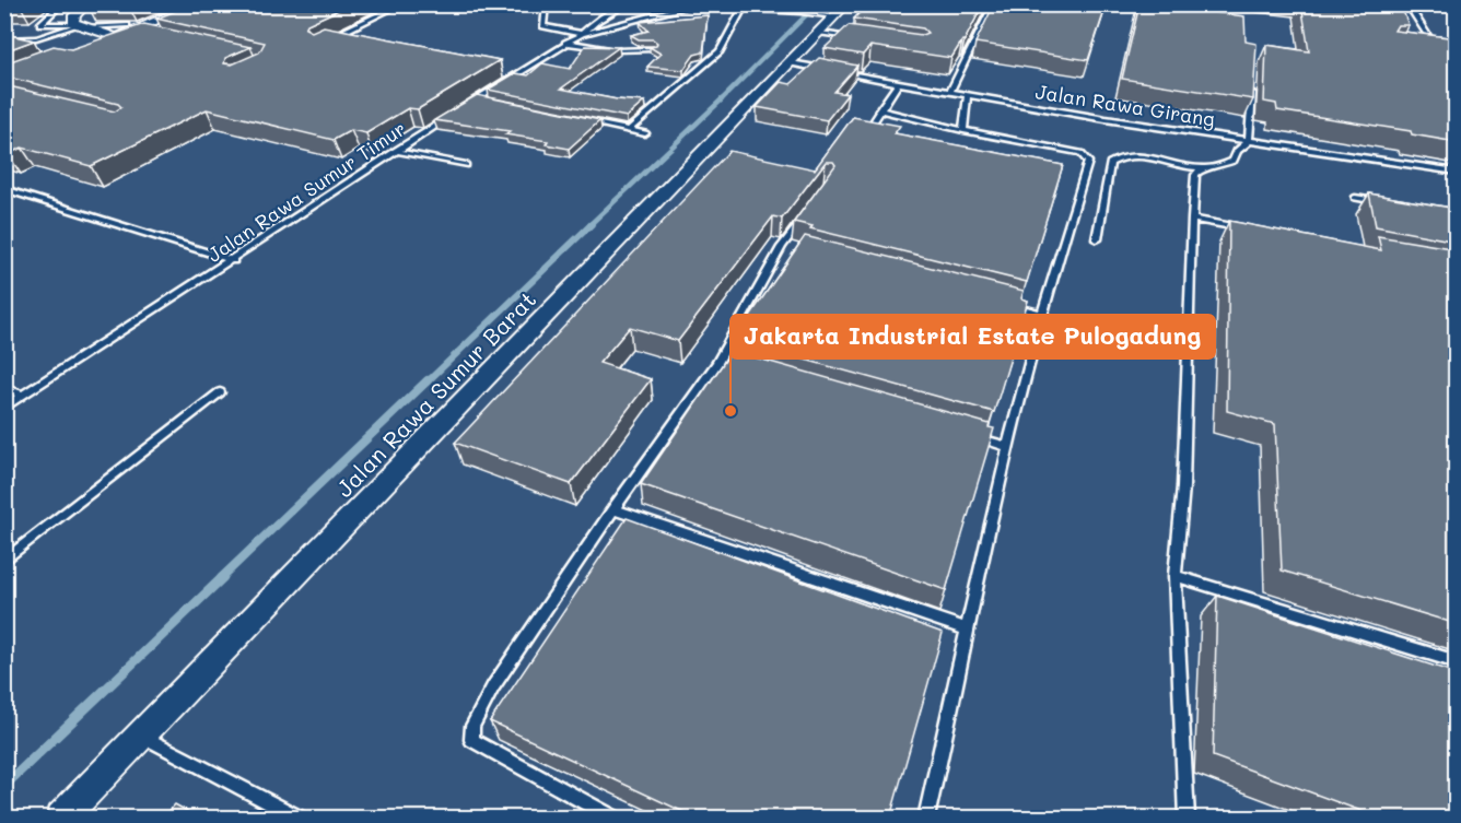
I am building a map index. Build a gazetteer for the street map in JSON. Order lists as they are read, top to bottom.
{
  "streets": {
    "street": ["Jalan Rawa Sumur Barat"],
    "lane": ["Jalan Rawa Girang", "Jalan Rawa Sumur Timur"]
  },
  "places": ["Jakarta Industrial Estate Pulogadung"]
}
